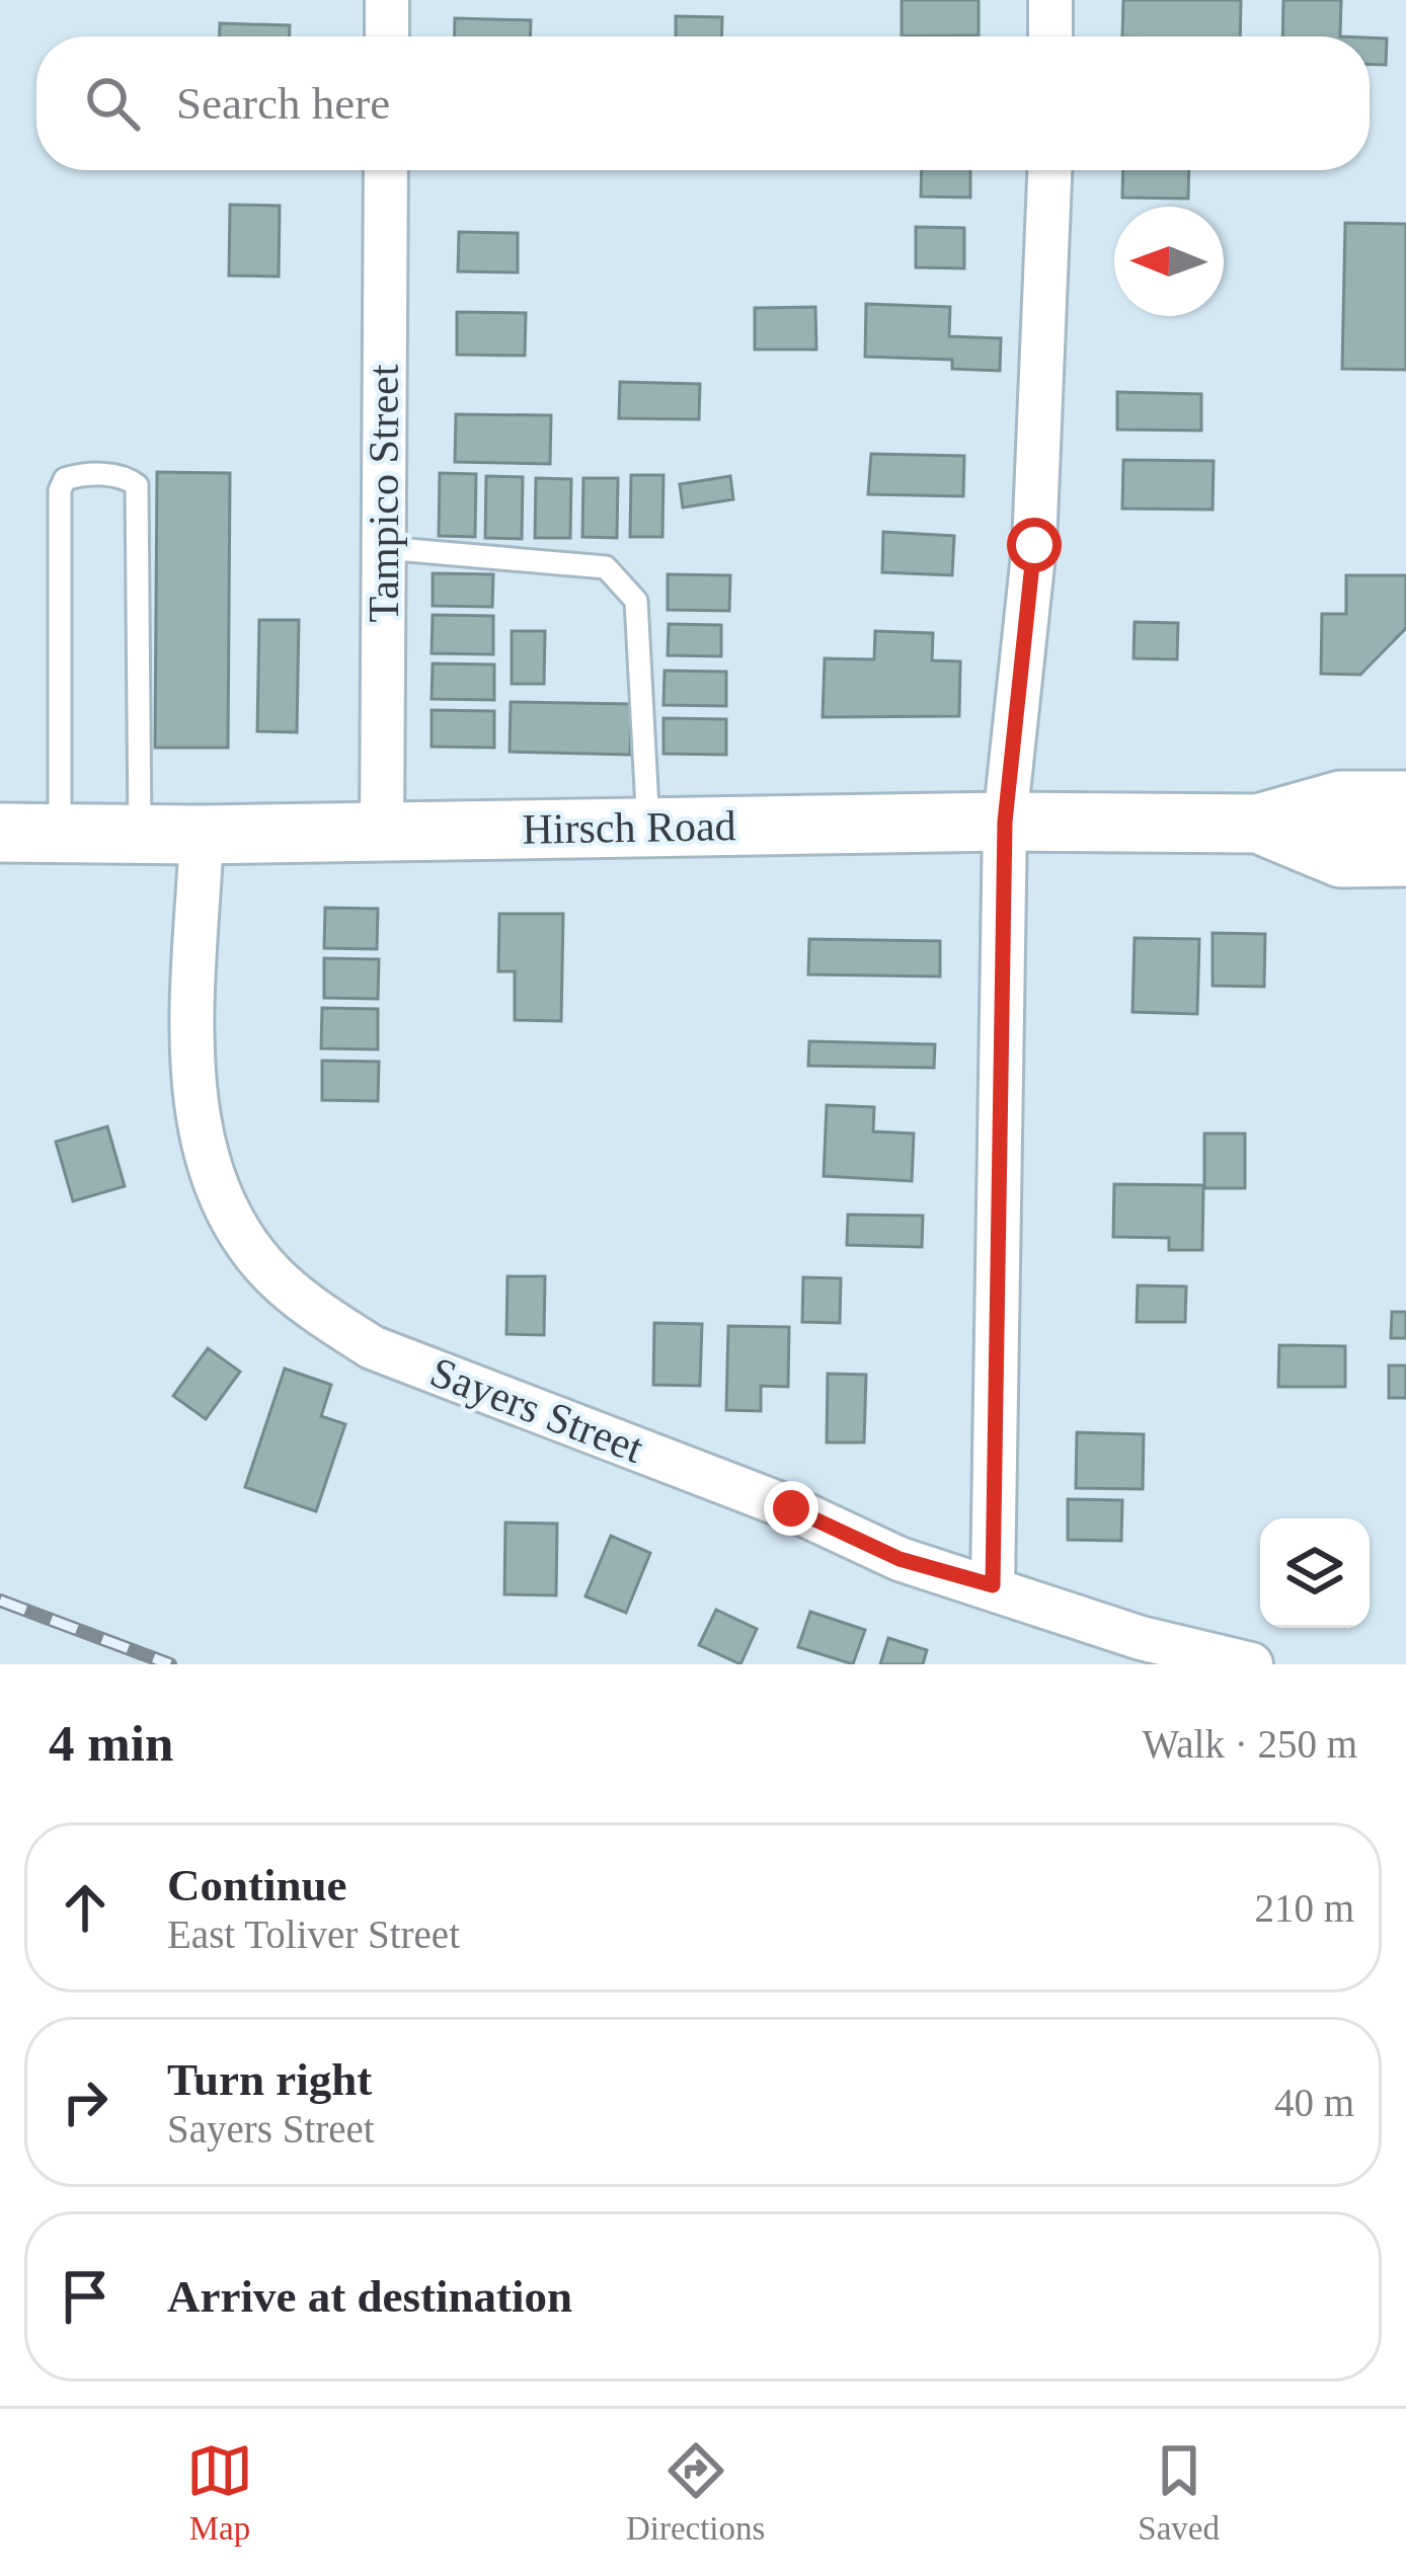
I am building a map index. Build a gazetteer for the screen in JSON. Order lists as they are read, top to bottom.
{
  "streets": {
    "main road": ["Hirsch Road"],
    "street": ["Tampico Street", "Sayers Street"]
  },
  "crossings": [
    ["Tampico Street", "Hirsch Road"],
    ["Hirsch Road", "Sayers Street"]
  ],
  "north": "left",
  "page": {
    "search": "Search here",
    "heading": ["4 min", "Walk · 250 m"],
    "list": [
      ["Continue", "East Toliver Street", "210 m"],
      ["Turn right", "Sayers Street", "40 m"],
      "Arrive at destination"
    ],
    "nav": ["Map", "Directions", "Saved"]
  }
}
